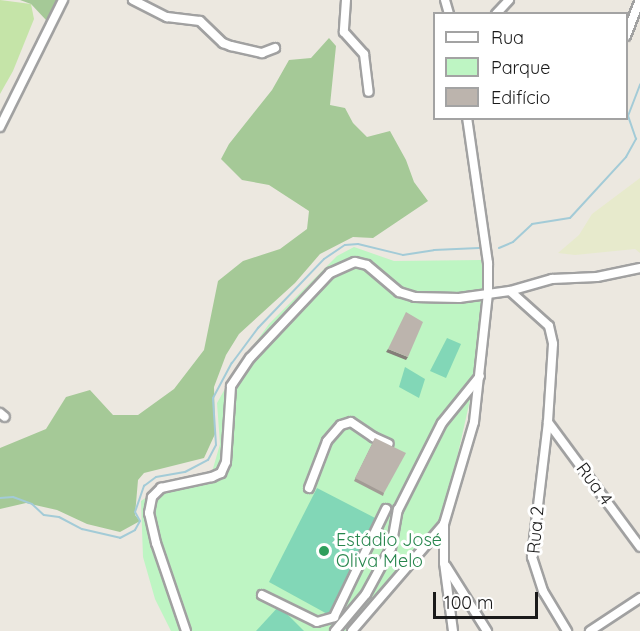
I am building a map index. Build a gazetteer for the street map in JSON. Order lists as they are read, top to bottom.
{
  "streets": {
    "street": ["Rua 4", "Rua 2"]
  },
  "crossings": [
    ["Rua 4", "Rua 2"]
  ],
  "places": ["Estádio José Oliva Melo"],
  "legend": ["Rua", "Parque", "Edifício"],
  "scale_bar": "100 m"
}
